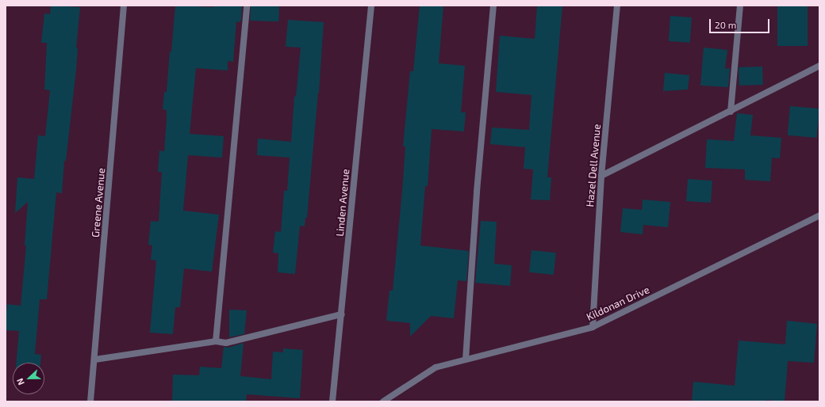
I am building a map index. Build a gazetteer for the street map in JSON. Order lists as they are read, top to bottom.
{
  "streets": {
    "street": [
      "Hazel Dell Avenue",
      "Greene Avenue",
      "Linden Avenue",
      "Kildonan Drive"
    ]
  },
  "crossings": [
    ["Hazel Dell Avenue", "Kildonan Drive"]
  ],
  "scale_bar": "20 m",
  "north": "left"
}
